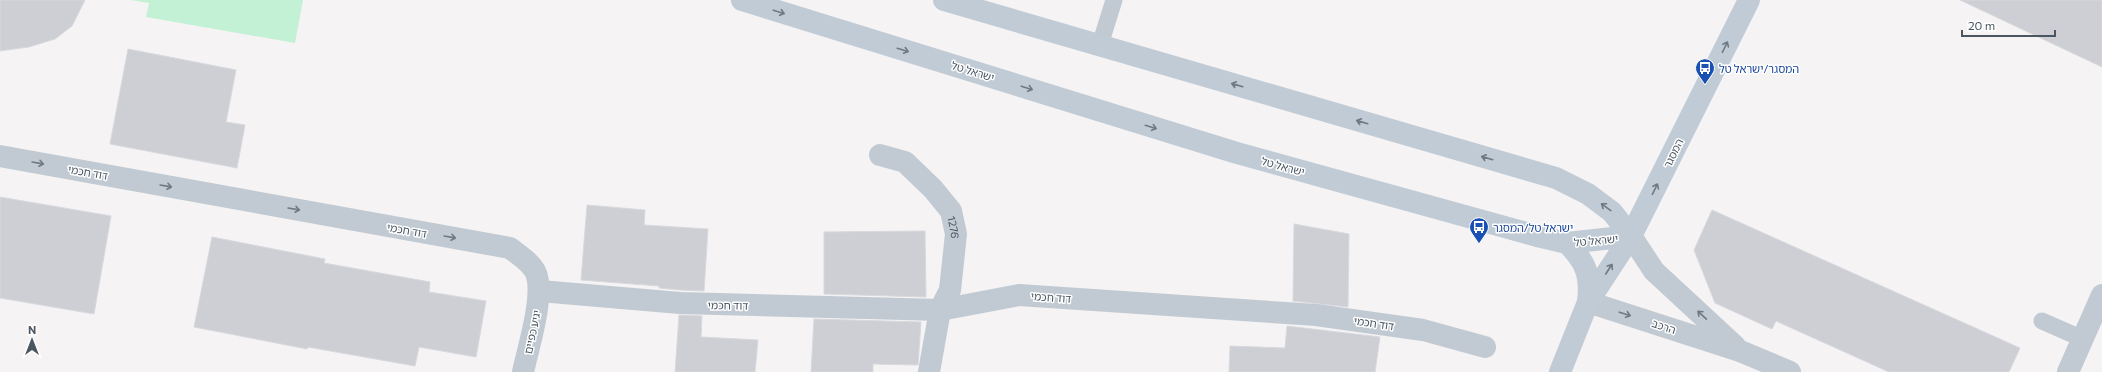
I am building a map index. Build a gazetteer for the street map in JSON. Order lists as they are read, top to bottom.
{
  "streets": {
    "street": [
      "ישראל טל",
      "המסגר",
      "דוד חכמי",
      "1276",
      "הרכב",
      "יגיע כפיים"
    ]
  },
  "crossings": [
    ["ישראל טל", "המסגר"],
    ["ישראל טל", "הרכב"],
    ["המסגר", "הרכב"],
    ["דוד חכמי", "1276"],
    ["דוד חכמי", "יגיע כפיים"]
  ],
  "one_way": ["המסגר", "דוד חכמי"],
  "places": {
    "bus stop": ["המסגר/ישראל טל", "ישראל טל/המסגר"]
  },
  "scale_bar": "20 m",
  "north": "top"
}
